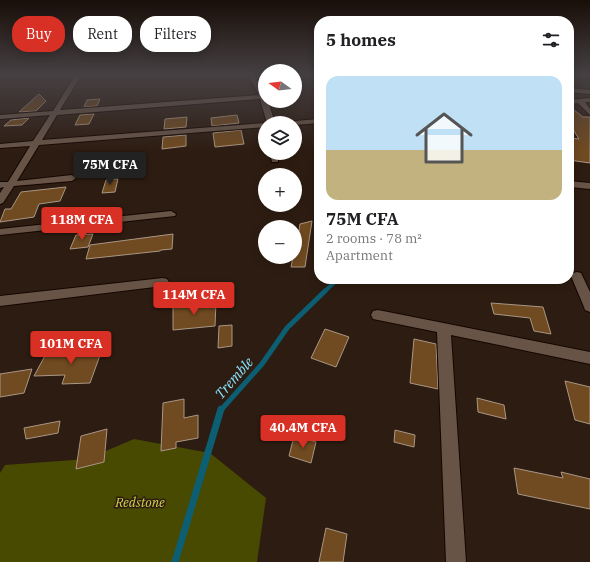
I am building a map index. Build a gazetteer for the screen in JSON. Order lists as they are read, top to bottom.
{
  "water": ["Tremble"],
  "parks": ["Redstone"],
  "north": "left",
  "page": {
    "chip": ["Buy", "Rent", "Filters"],
    "heading": "5 homes",
    "map_buttons": ["+", "−"],
    "list": [
      {
        "name": "75M CFA",
        "note": "2 rooms · 78 m² · Apartment"
      }
    ],
    "price": [
      "75M CFA",
      "118M CFA",
      "114M CFA",
      "101M CFA",
      "40.4M CFA"
    ]
  }
}
